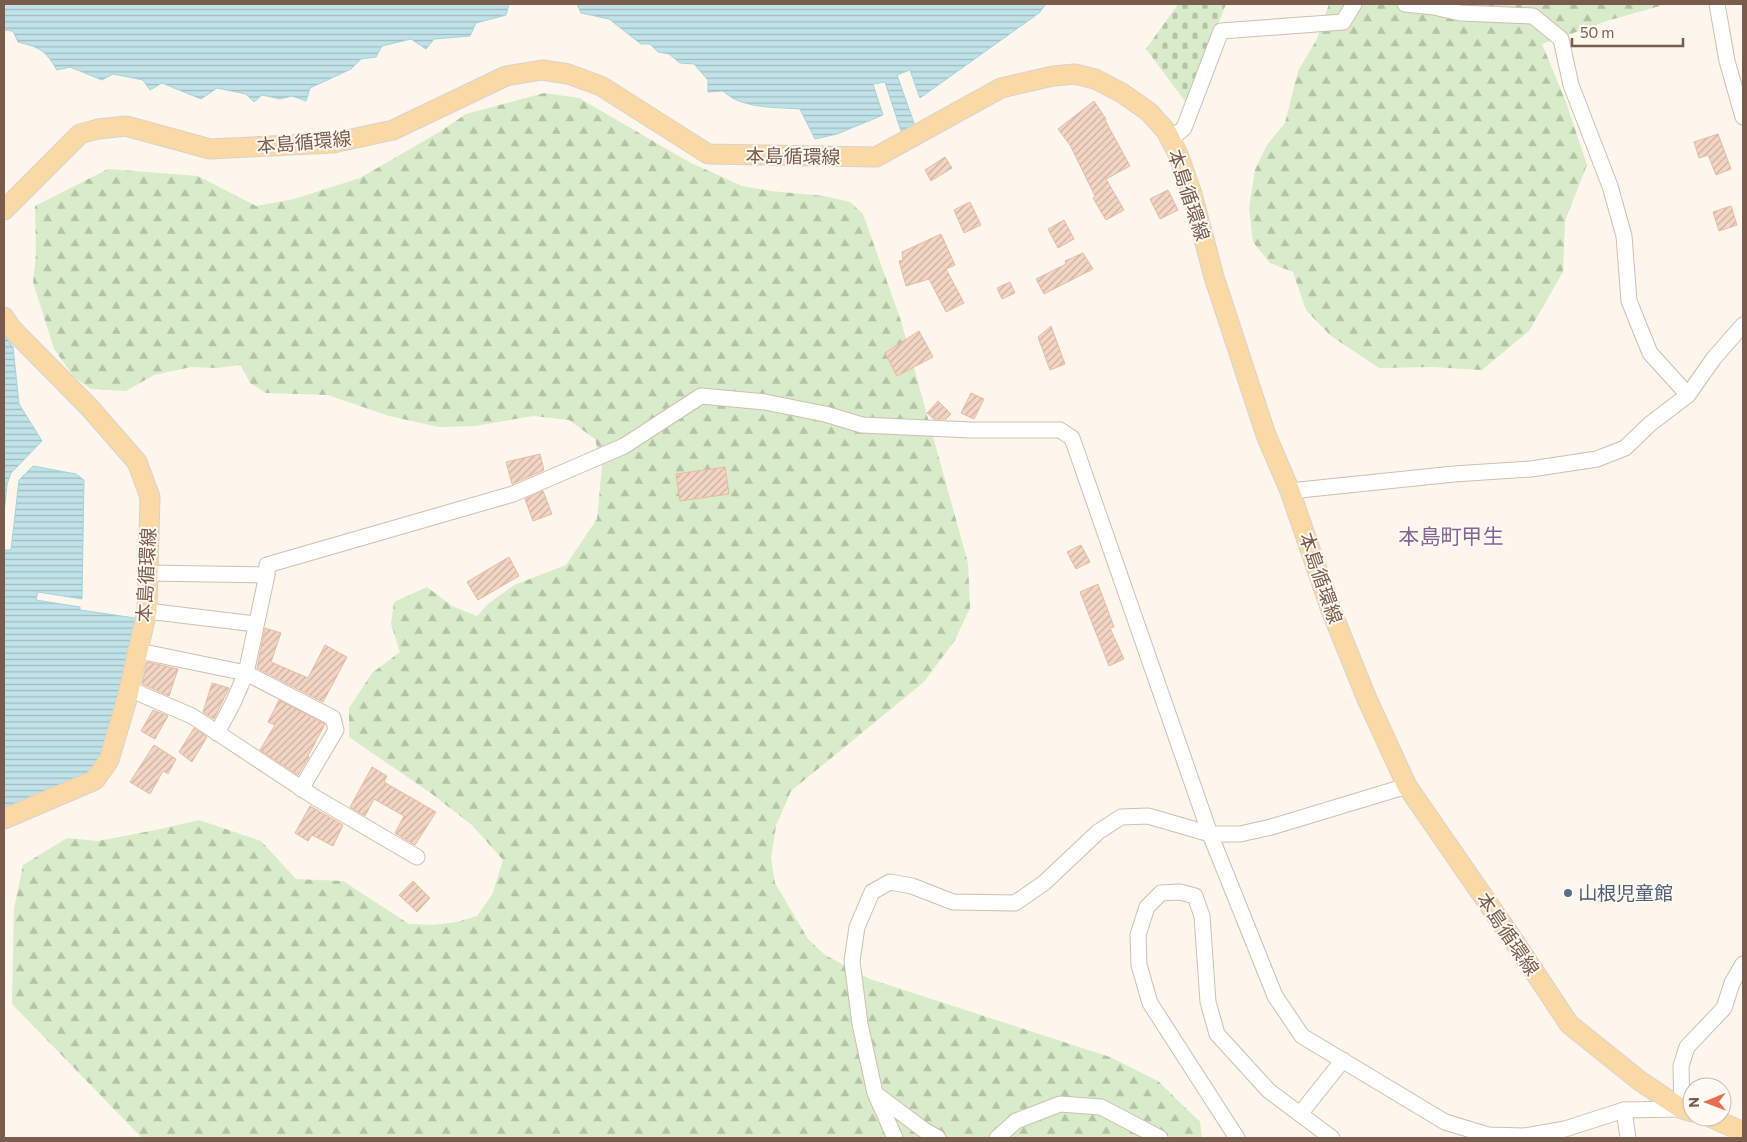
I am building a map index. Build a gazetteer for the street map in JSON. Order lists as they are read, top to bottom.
{
  "streets": {
    "main road": ["本島循環線"]
  },
  "districts": ["本島町甲生"],
  "places": ["山根児童館"],
  "scale_bar": "50 m",
  "north": "left"
}
